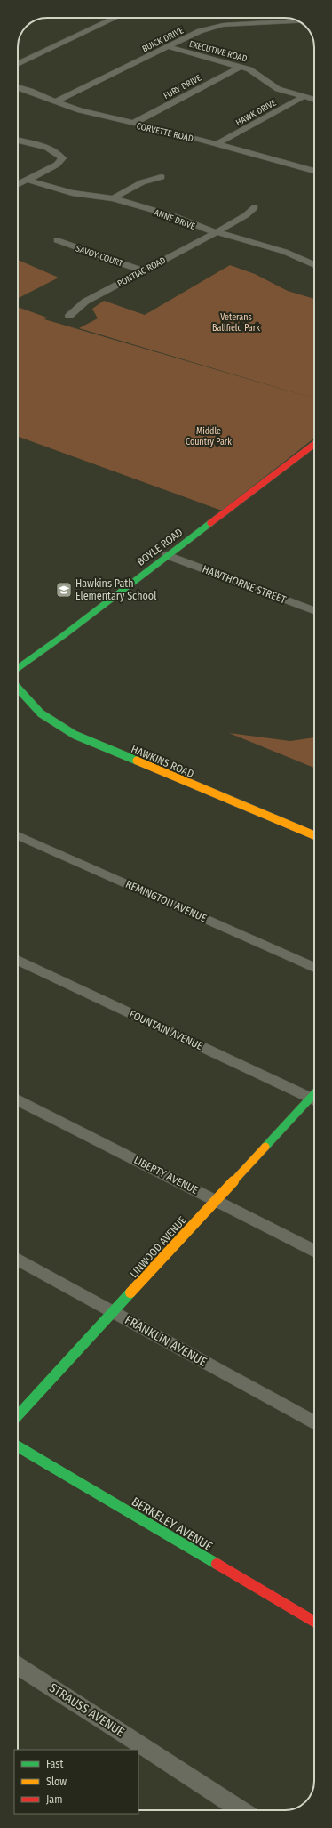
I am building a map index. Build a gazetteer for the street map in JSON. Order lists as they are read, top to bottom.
{
  "streets": {
    "street": [
      "BUICK DRIVE",
      "EXECUTIVE ROAD",
      "FURY DRIVE",
      "HAWK DRIVE",
      "CORVETTE ROAD",
      "ANNE DRIVE",
      "SAVOY COURT",
      "PONTIAC ROAD",
      "BOYLE ROAD",
      "HAWTHORNE STREET",
      "HAWKINS ROAD",
      "REMINGTON AVENUE",
      "FOUNTAIN AVENUE",
      "LIBERTY AVENUE",
      "LINWOOD AVENUE",
      "FRANKLIN AVENUE",
      "BERKELEY AVENUE",
      "STRAUSS AVENUE"
    ]
  },
  "crossings": [
    ["BUICK DRIVE", "EXECUTIVE ROAD"],
    ["BUICK DRIVE", "CORVETTE ROAD"],
    ["EXECUTIVE ROAD", "FURY DRIVE"],
    ["EXECUTIVE ROAD", "HAWK DRIVE"],
    ["FURY DRIVE", "CORVETTE ROAD"],
    ["HAWK DRIVE", "CORVETTE ROAD"],
    ["ANNE DRIVE", "PONTIAC ROAD"],
    ["SAVOY COURT", "PONTIAC ROAD"],
    ["BOYLE ROAD", "HAWTHORNE STREET"],
    ["LIBERTY AVENUE", "LINWOOD AVENUE"],
    ["LINWOOD AVENUE", "FRANKLIN AVENUE"]
  ],
  "parks": ["Veterans Ballfield Park", "Middle Country Park"],
  "places": {
    "school or university": ["Hawkins Path Elementary School"]
  },
  "legend": ["Fast", "Slow", "Jam"]
}
